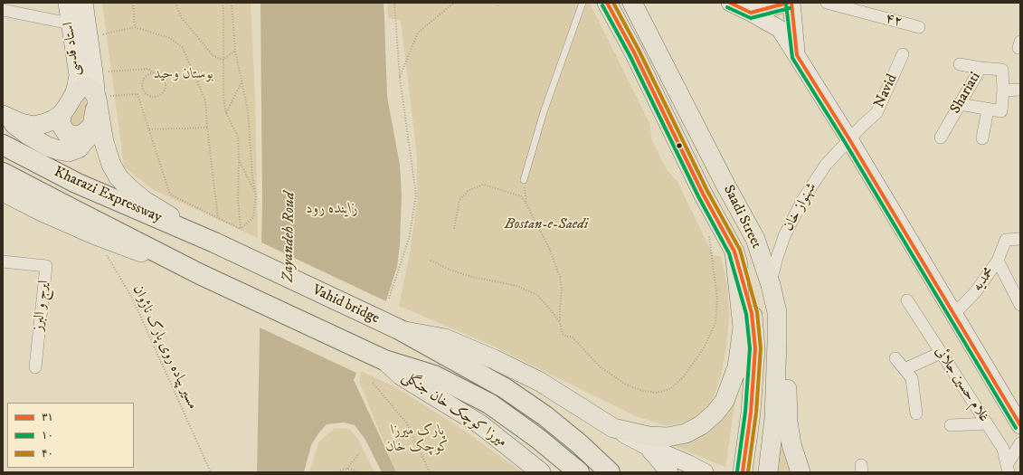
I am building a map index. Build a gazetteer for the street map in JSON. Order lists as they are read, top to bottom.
{
  "streets": {
    "highway": ["Kharazi Expressway", "Vahid bridge"],
    "main road": ["استاد قدسی", "Saadi Street", "میرزا کوچک خان جنگلی"],
    "street": [
      "۴۲",
      "Navid",
      "Shariati",
      "شهنواز خان",
      "محمدیه",
      "ایرج و البرز",
      "غلام حسین جلائی"
    ],
    "path": ["مسیر پیاده روی پارک ناژوان"]
  },
  "crossings": [
    ["Navid", "شهنواز خان"],
    ["Kharazi Expressway", "Vahid bridge"],
    ["شهنواز خان", "Saadi Street"]
  ],
  "water": ["زاینده رود", "Zayandeh Roud"],
  "parks": ["بوستان وحید", "Bostan-e-Saedi", "پارک میرزا کوچک خان"],
  "lines": ["transit line ۳۱", "transit line ۴۰", "transit line ۱۰"],
  "legend": ["۳۱", "۱۰", "۴۰"]
}
